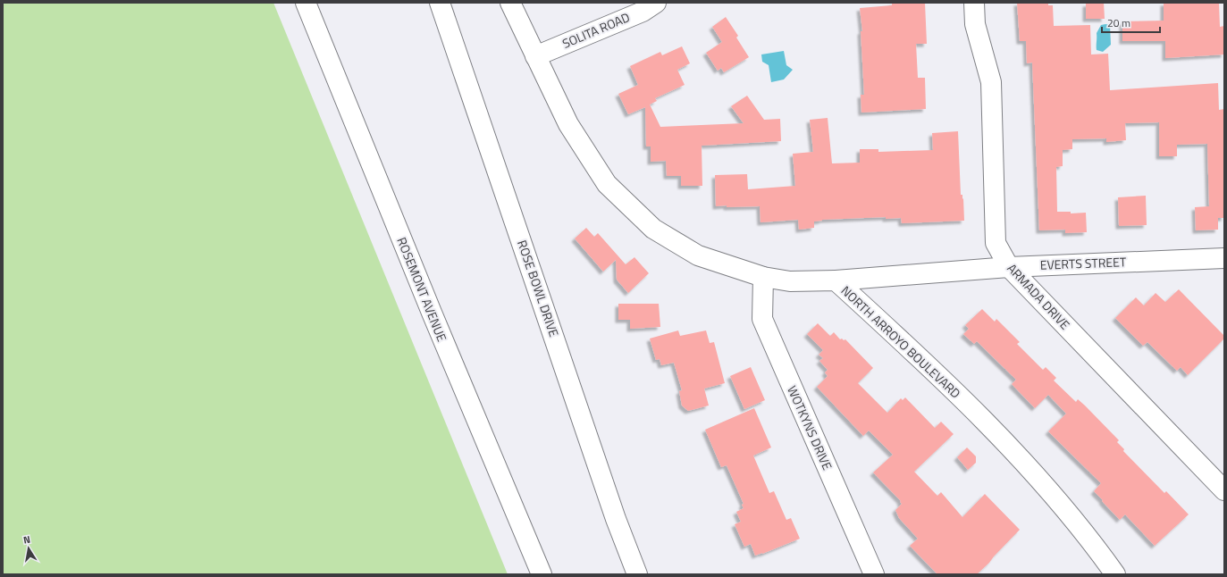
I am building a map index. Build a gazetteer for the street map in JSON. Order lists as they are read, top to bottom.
{
  "streets": {
    "street": [
      "SOLITA ROAD",
      "EVERTS STREET",
      "ROSE BOWL DRIVE",
      "ROSEMONT AVENUE",
      "ARMADA DRIVE",
      "NORTH ARROYO BOULEVARD",
      "WOTKYNS DRIVE"
    ]
  },
  "crossings": [
    ["SOLITA ROAD", "NORTH ARROYO BOULEVARD"],
    ["EVERTS STREET", "ARMADA DRIVE"],
    ["EVERTS STREET", "NORTH ARROYO BOULEVARD"],
    ["NORTH ARROYO BOULEVARD", "WOTKYNS DRIVE"]
  ],
  "scale_bar": "20 m",
  "north": "top"
}
